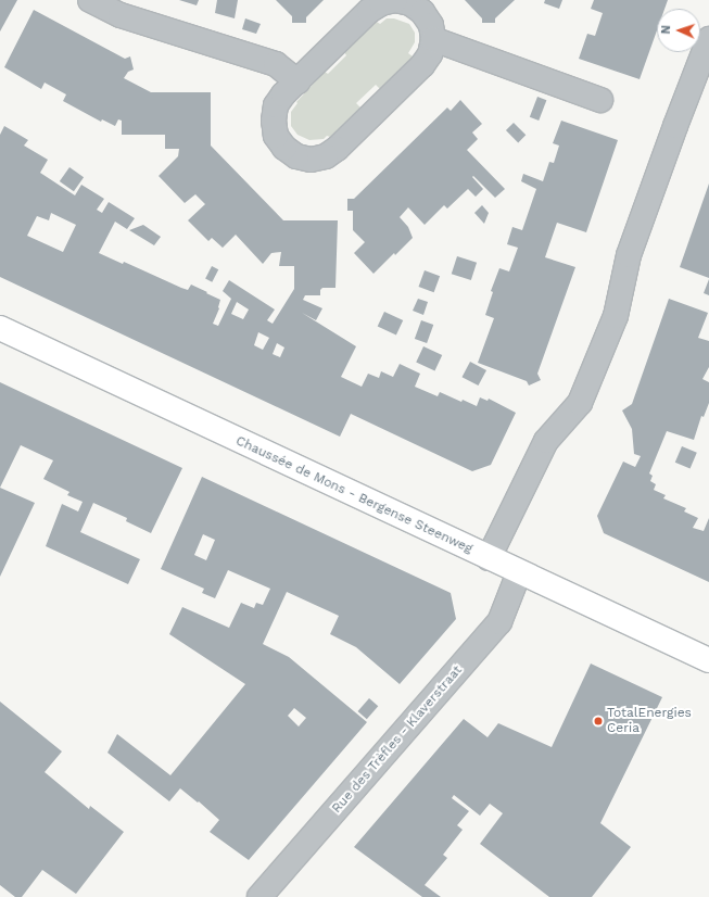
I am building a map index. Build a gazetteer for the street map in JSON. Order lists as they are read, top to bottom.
{
  "streets": {
    "main road": ["Chaussée de Mons - Bergense Steenweg"],
    "street": ["Rue des Trèfles - Klaverstraat"]
  },
  "crossings": [
    ["Chaussée de Mons - Bergense Steenweg", "Rue des Trèfles - Klaverstraat"]
  ],
  "places": ["TotalEnergies Ceria"],
  "north": "left"
}
